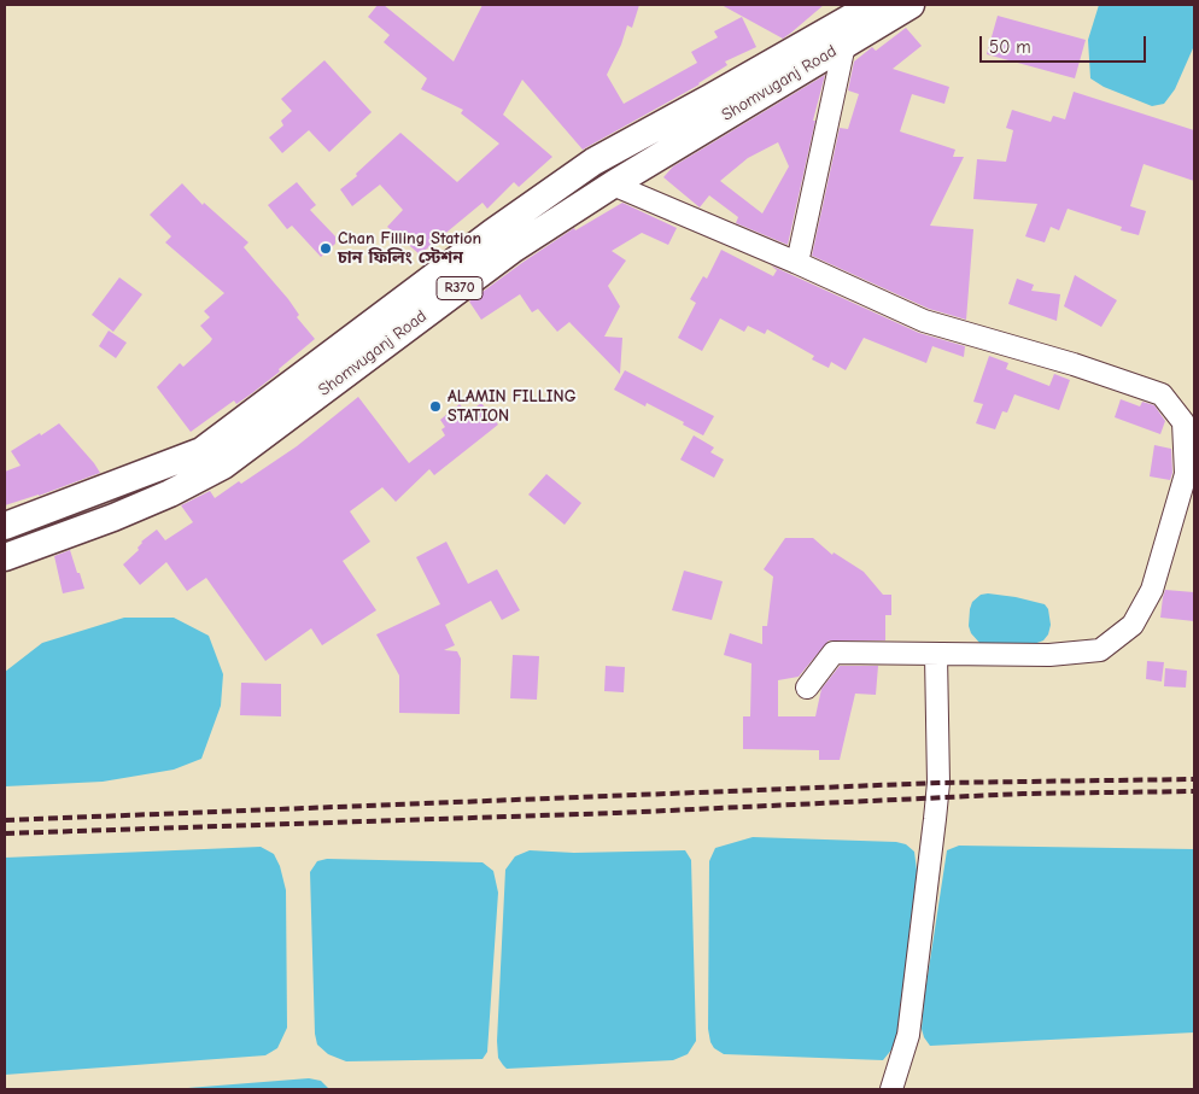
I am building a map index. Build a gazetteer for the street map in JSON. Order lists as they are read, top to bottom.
{
  "streets": {
    "main road": ["Shomvuganj Road", "R370"]
  },
  "places": ["Chan Filling Station চান ফিলিং স্টেশন", "ALAMIN FILLING STATION"],
  "scale_bar": "50 m"
}
